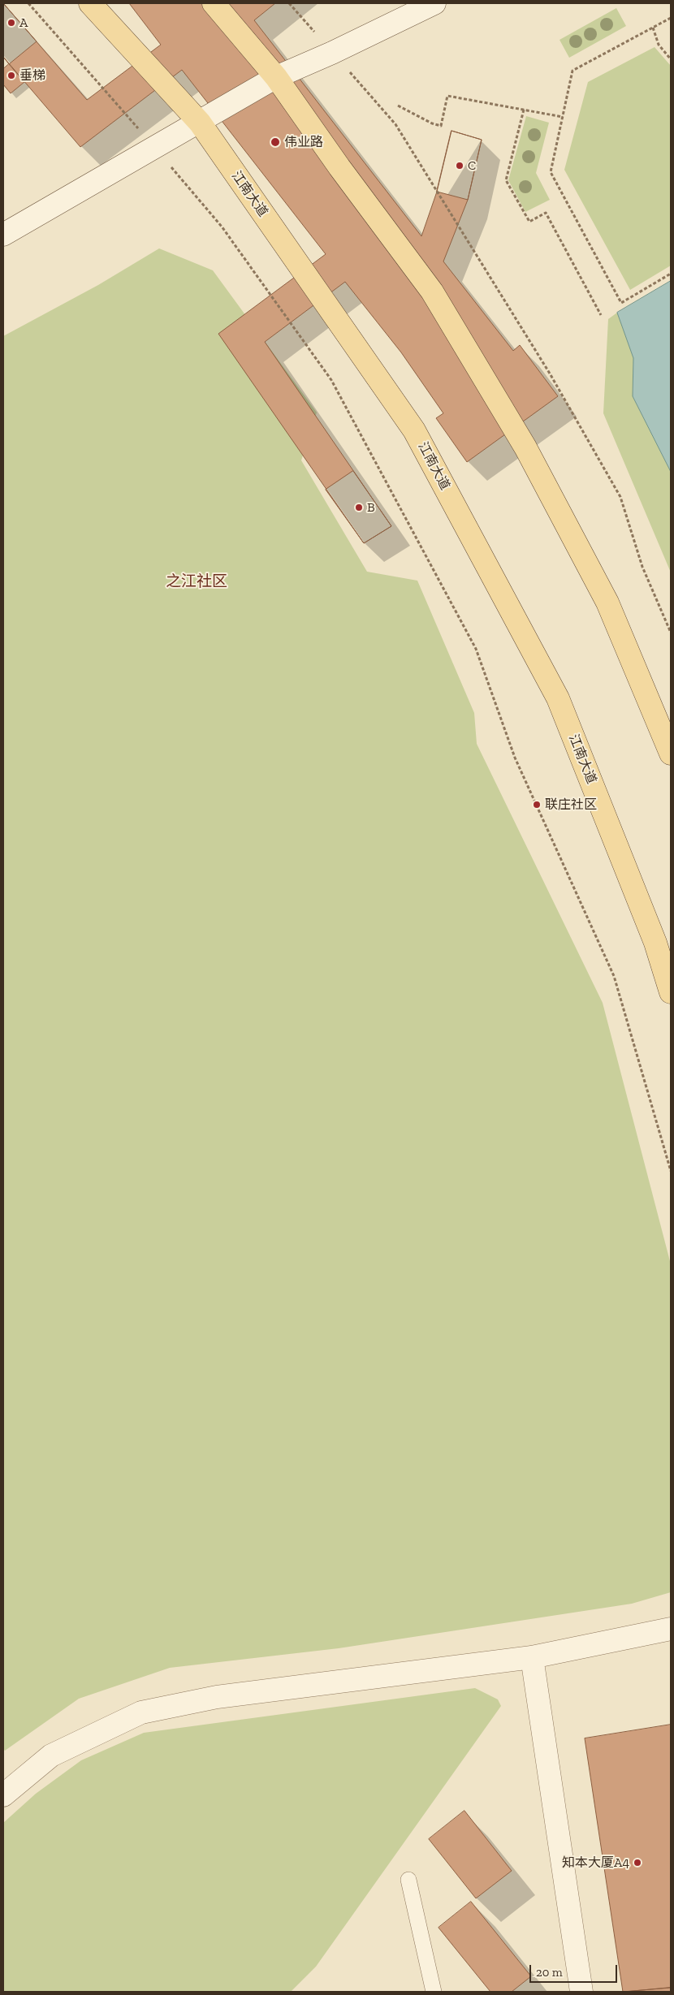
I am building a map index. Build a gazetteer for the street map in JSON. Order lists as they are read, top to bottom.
{
  "streets": {
    "main road": ["江南大道"]
  },
  "districts": ["之江社区"],
  "places": [
    "A",
    "垂梯",
    "伟业路",
    "C",
    "B",
    "联庄社区",
    "知本大厦A4"
  ],
  "scale_bar": "20 m"
}
